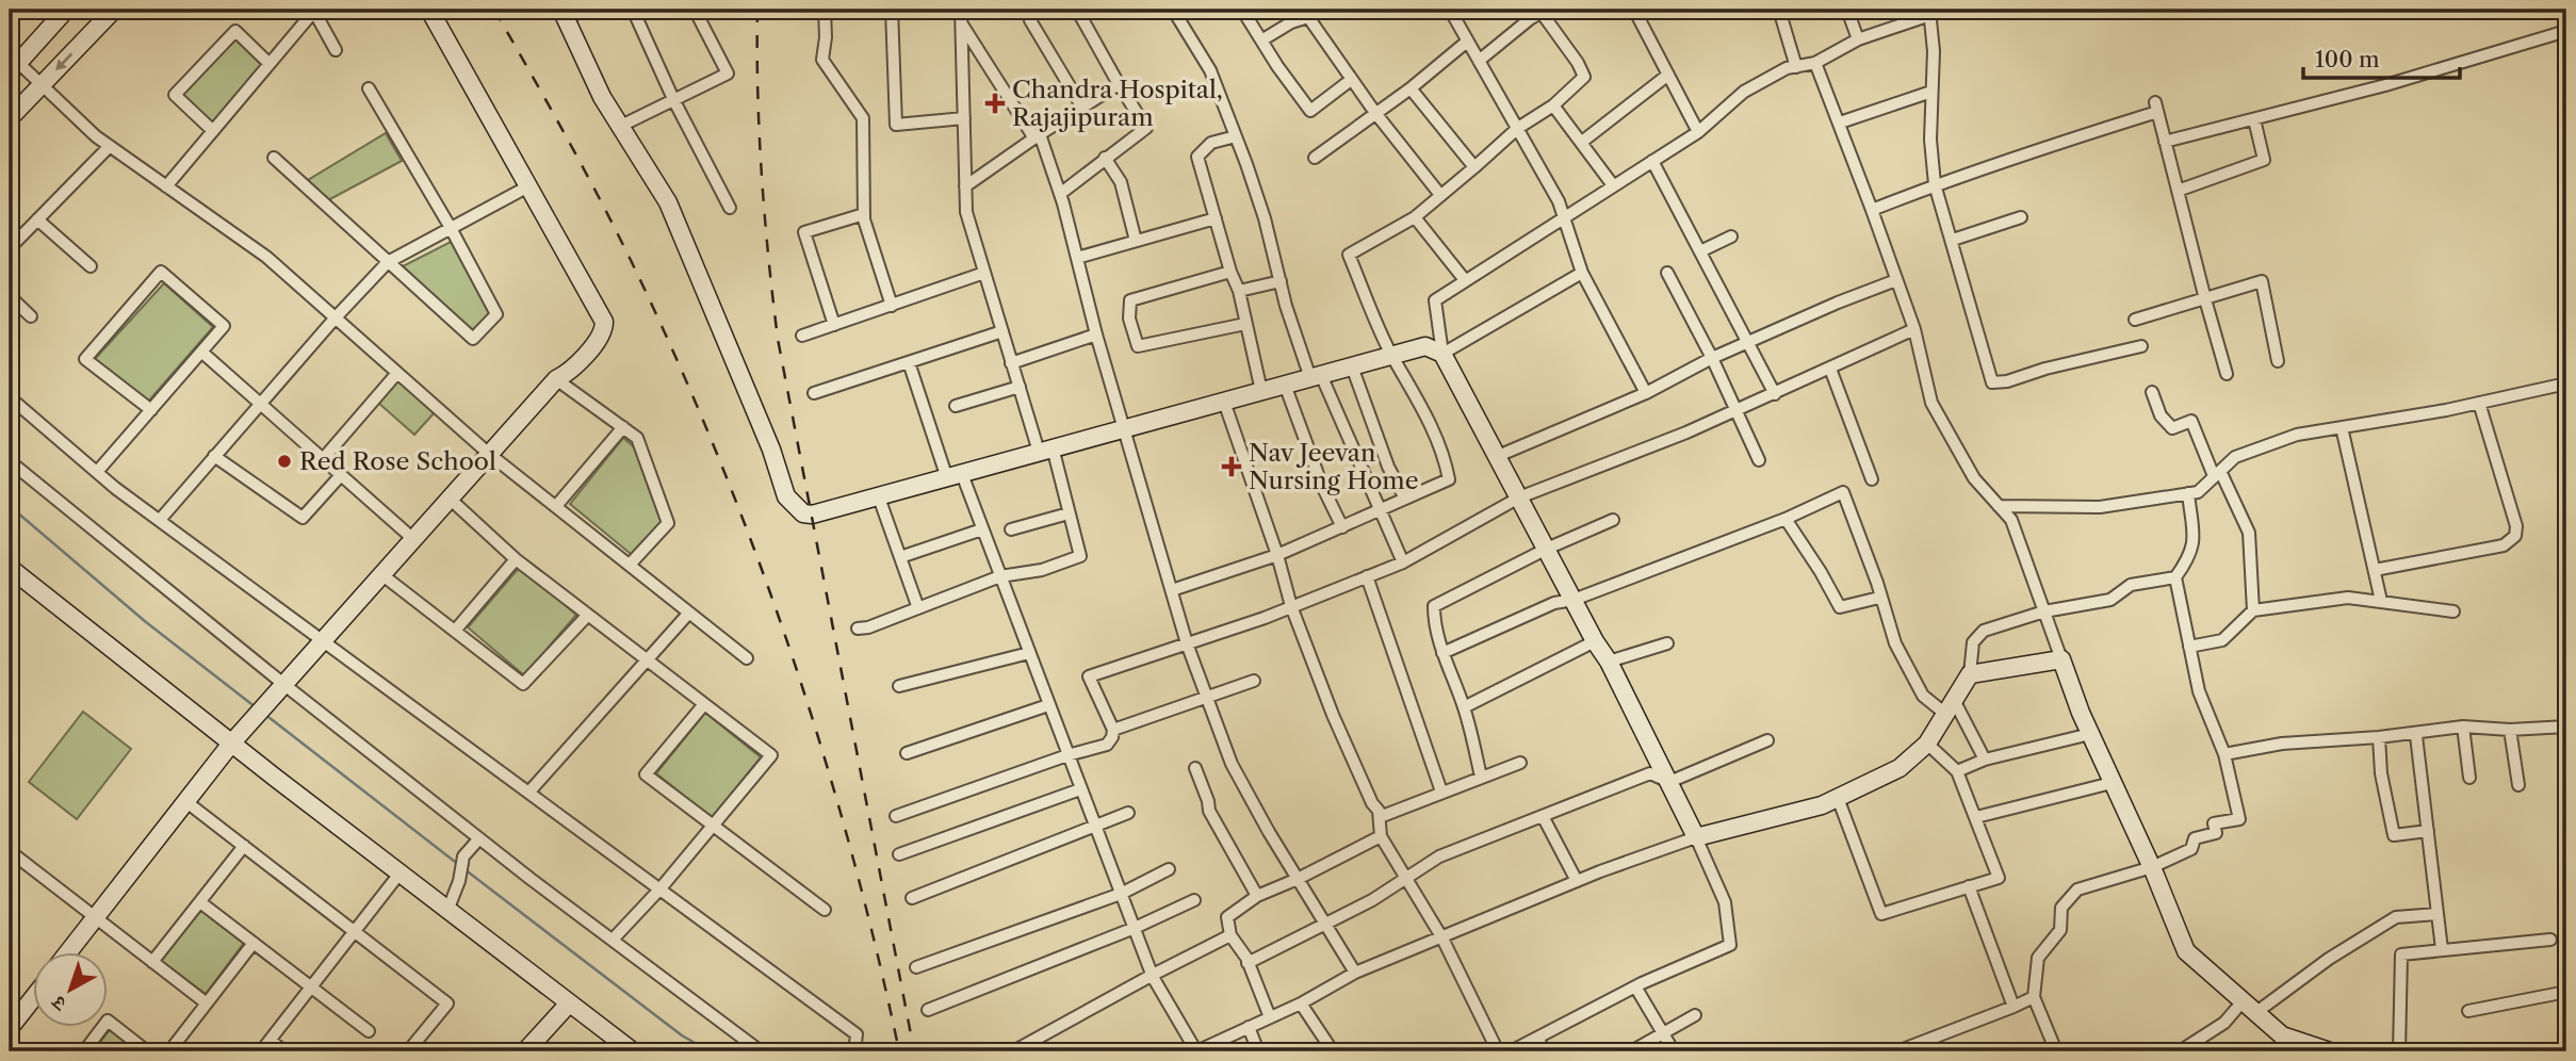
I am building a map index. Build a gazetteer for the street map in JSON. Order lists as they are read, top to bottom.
{
  "places": {
    "health": ["Chandra Hospital, Rajajipuram", "Nav Jeevan Nursing Home"],
    "other": ["Red Rose School"]
  },
  "scale_bar": "100 m",
  "north": "bottom left"
}
